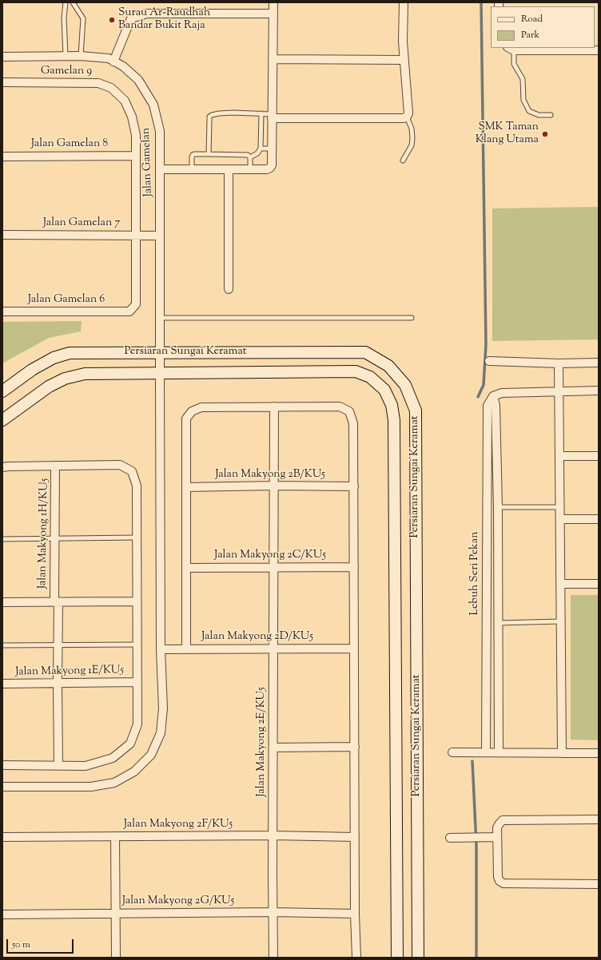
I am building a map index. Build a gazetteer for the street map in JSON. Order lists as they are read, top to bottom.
{
  "streets": {
    "street": [
      "Gamelan 9",
      "Jalan Gamelan 8",
      "Jalan Gamelan",
      "Jalan Gamelan 7",
      "Jalan Gamelan 6",
      "Persiaran Sungai Keramat",
      "Jalan Makyong 2B/KU5",
      "Jalan Makyong 1H/KU5",
      "Jalan Makyong 2C/KU5",
      "Lebuh Seri Pekan",
      "Jalan Makyong 2D/KU5",
      "Jalan Makyong 1E/KU5",
      "Jalan Makyong 2E/KU5",
      "Jalan Makyong 2F/KU5",
      "Jalan Makyong 2G/KU5"
    ]
  },
  "crossings": [
    ["Gamelan 9", "Jalan Gamelan 8"],
    ["Jalan Gamelan", "Jalan Gamelan 7"],
    ["Jalan Gamelan", "Persiaran Sungai Keramat"],
    ["Jalan Gamelan", "Jalan Makyong 2D/KU5"],
    ["Jalan Gamelan 7", "Jalan Gamelan 6"],
    ["Jalan Makyong 2B/KU5", "Jalan Makyong 2E/KU5"],
    ["Jalan Makyong 1H/KU5", "Jalan Makyong 1E/KU5"],
    ["Jalan Makyong 2C/KU5", "Jalan Makyong 2E/KU5"],
    ["Jalan Makyong 2D/KU5", "Jalan Makyong 2E/KU5"],
    ["Jalan Makyong 2E/KU5", "Jalan Makyong 2F/KU5"],
    ["Jalan Makyong 2E/KU5", "Jalan Makyong 2G/KU5"]
  ],
  "places": ["Surau Ar-Raudhah Bandar Bukit Raja", "SMK Taman Klang Utama"],
  "legend": ["Road", "Park"],
  "scale_bar": "50 m"
}
